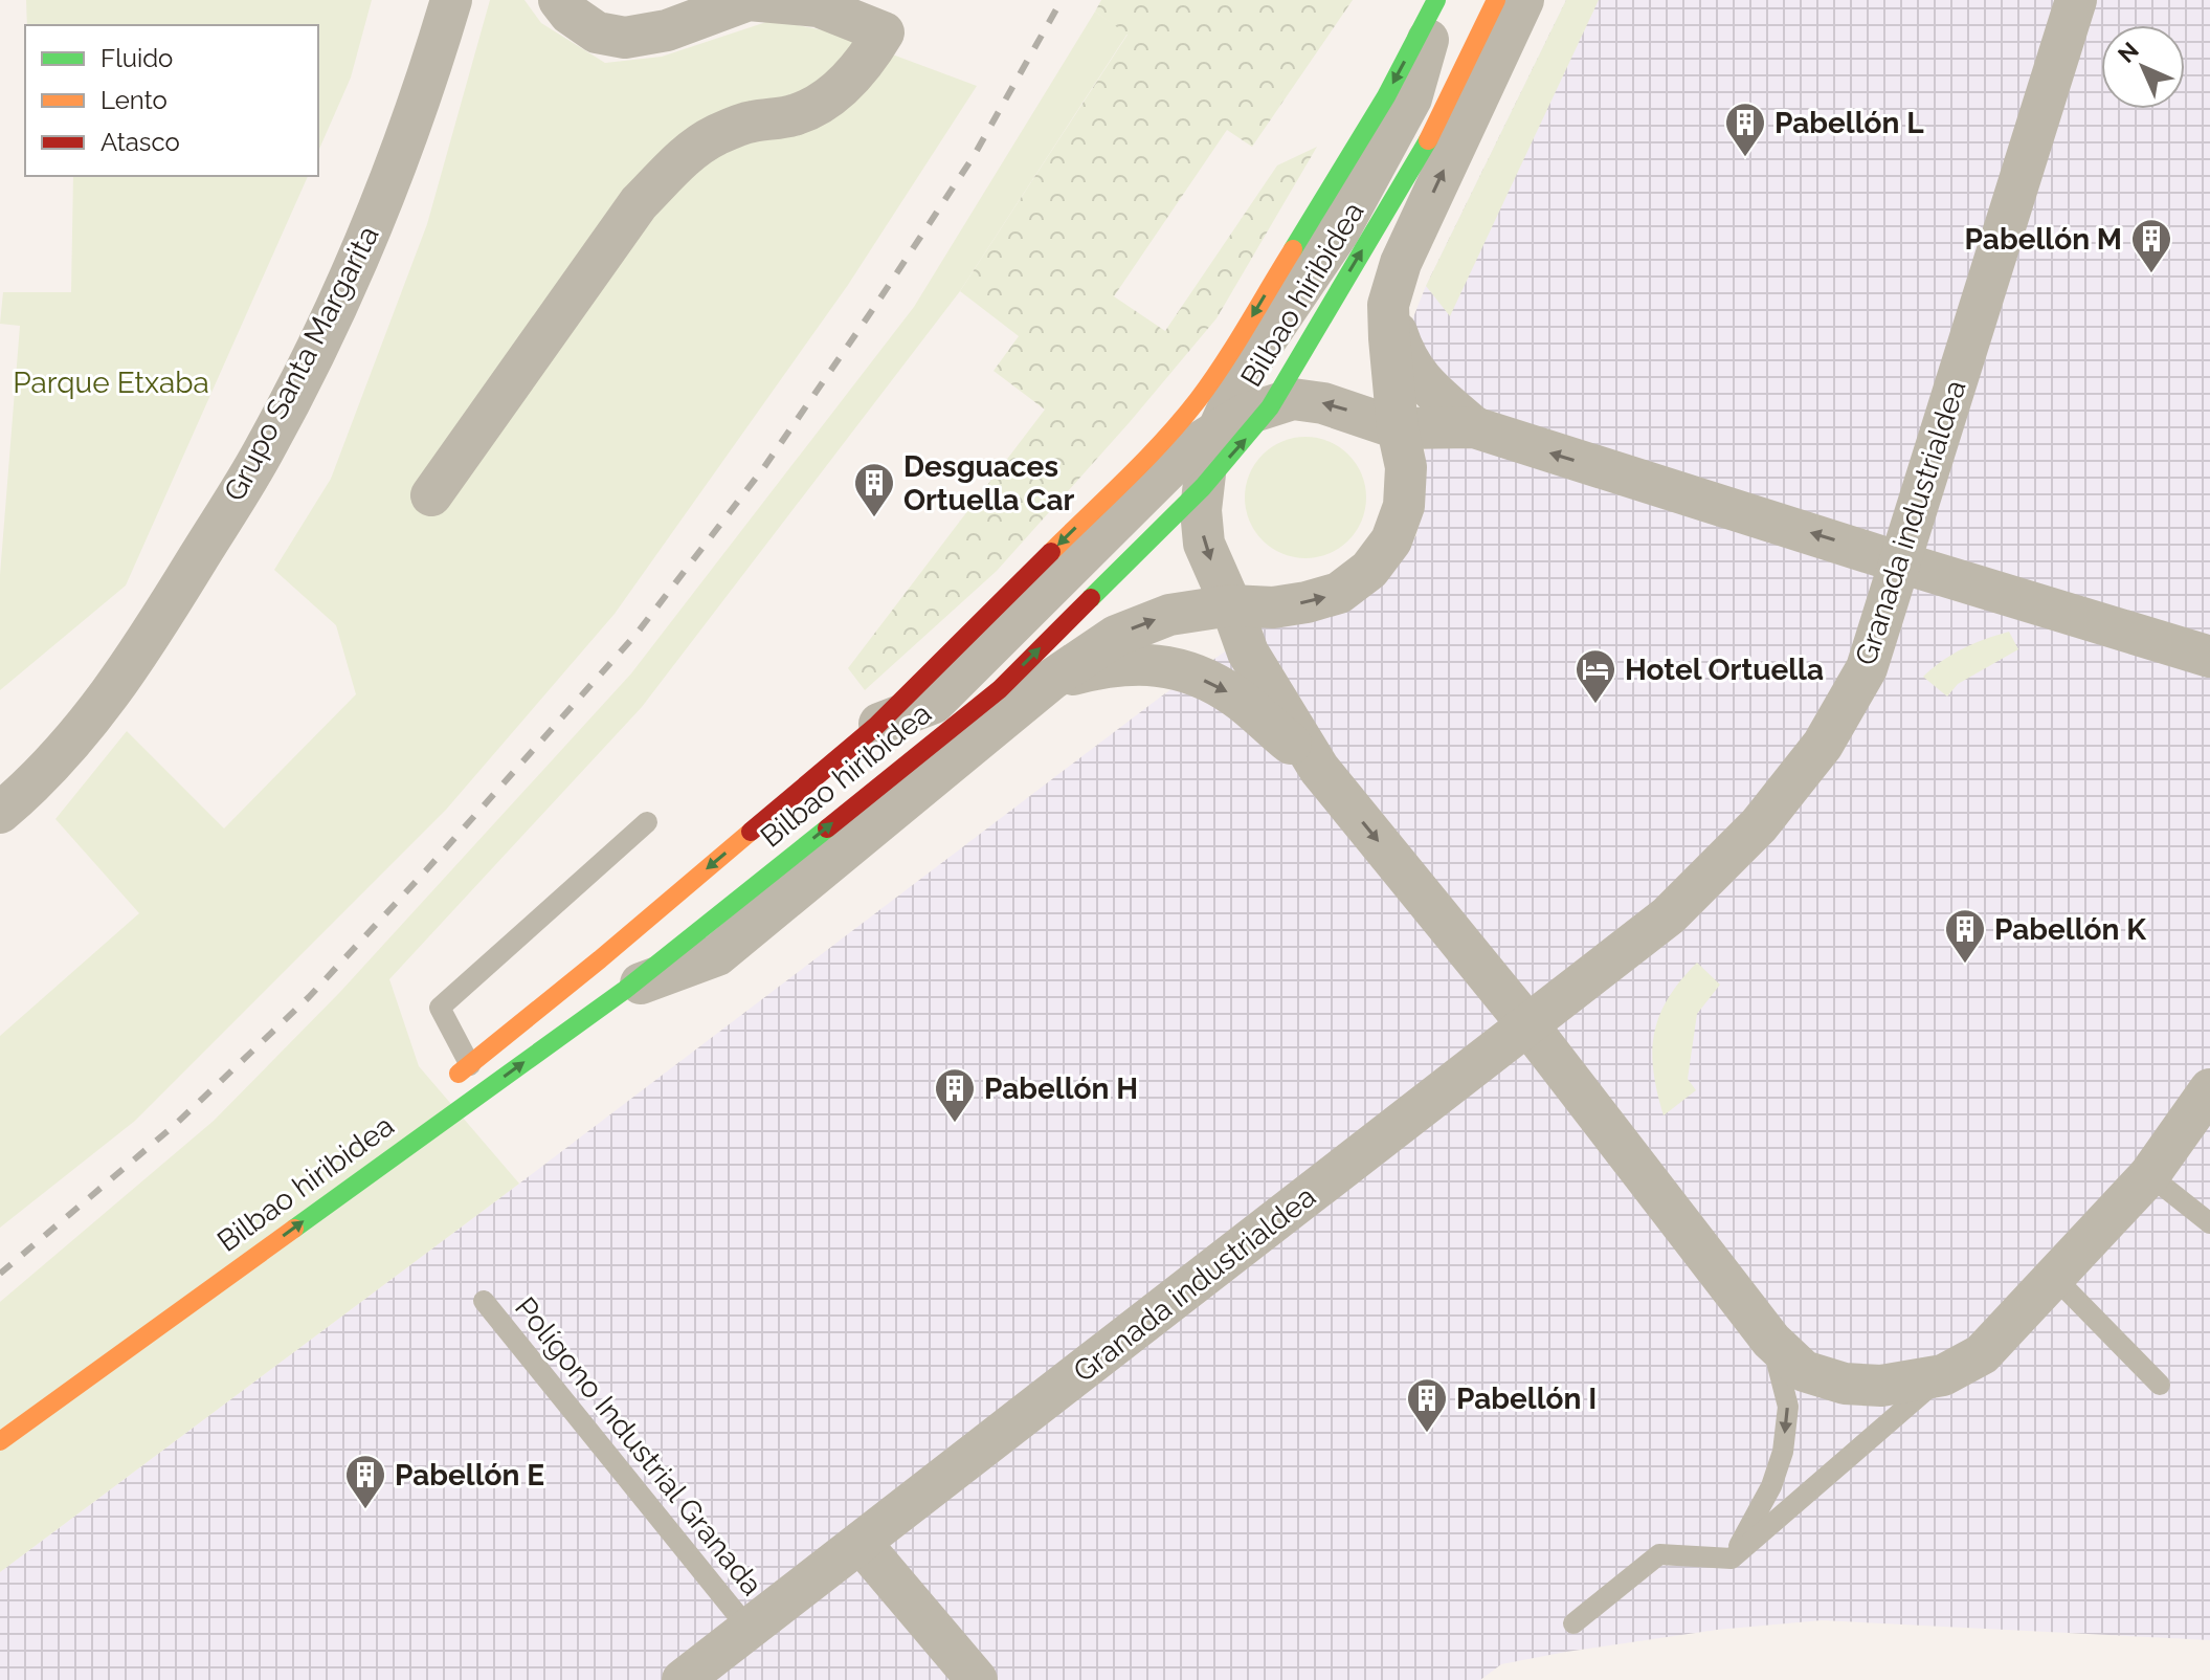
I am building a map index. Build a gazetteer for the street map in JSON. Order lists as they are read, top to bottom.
{
  "streets": {
    "street": ["Bilbao hiribidea", "Grupo Santa Margarita", "Granada industrialdea"],
    "lane": ["Polígono Industrial Granada"]
  },
  "crossings": [
    ["Granada industrialdea", "Polígono Industrial Granada"]
  ],
  "parks": ["Parque Etxaba"],
  "places": {
    "building": [
      "Pabellón L",
      "Pabellón M",
      "Desguaces Ortuella Car",
      "Pabellón K",
      "Pabellón H",
      "Pabellón I",
      "Pabellón E"
    ],
    "hotel": ["Hotel Ortuella"]
  },
  "legend": ["Fluido", "Lento", "Atasco"],
  "north": "top left"
}
